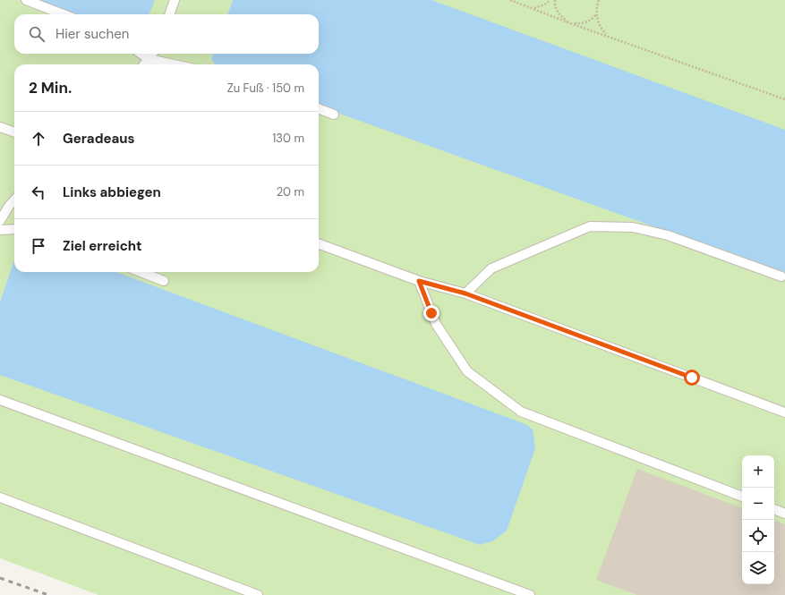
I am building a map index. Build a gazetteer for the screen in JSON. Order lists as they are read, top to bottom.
{
  "page": {
    "search": "Hier suchen",
    "heading": ["2 Min.", "Zu Fuß · 150 m"],
    "list": [
      ["Geradeaus", "130 m"],
      ["Links abbiegen", "20 m"],
      "Ziel erreicht"
    ],
    "map_buttons": ["+", "−"]
  }
}
